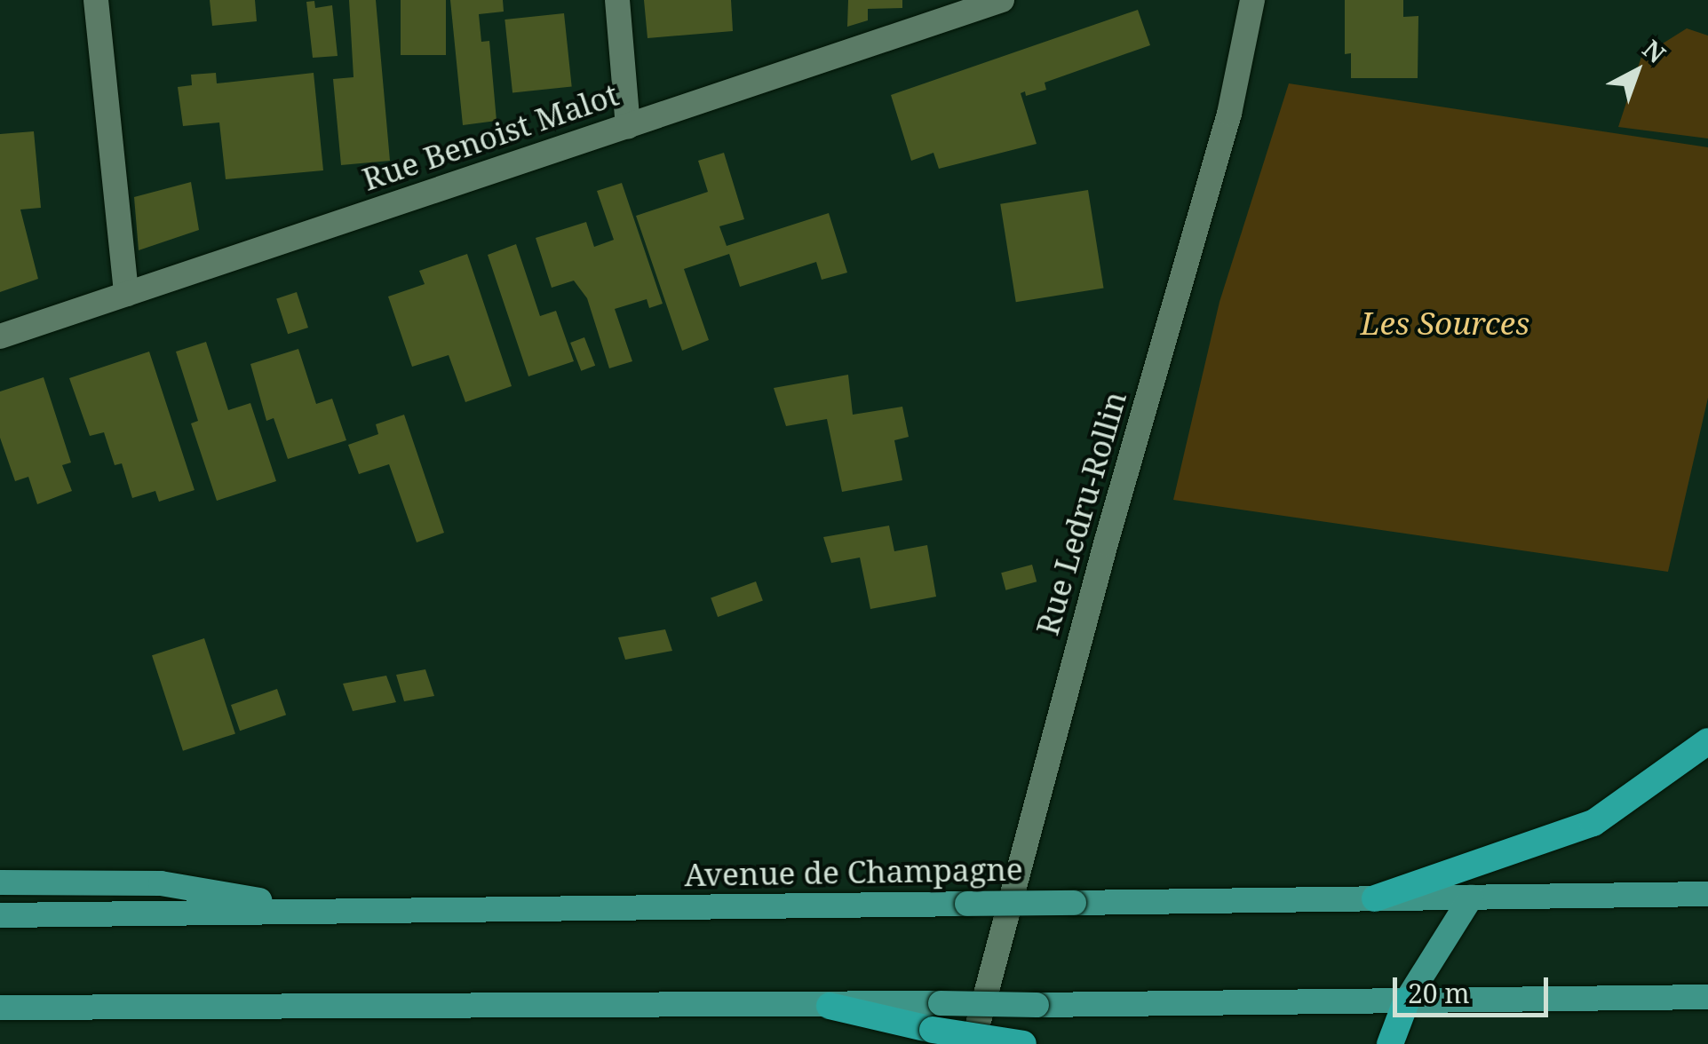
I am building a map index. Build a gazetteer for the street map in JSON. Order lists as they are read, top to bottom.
{
  "streets": {
    "main road": ["Avenue de Champagne"],
    "street": ["Rue Benoist Malot", "Rue Ledru-Rollin"]
  },
  "parks": ["Les Sources"],
  "scale_bar": "20 m",
  "north": "top right"
}
